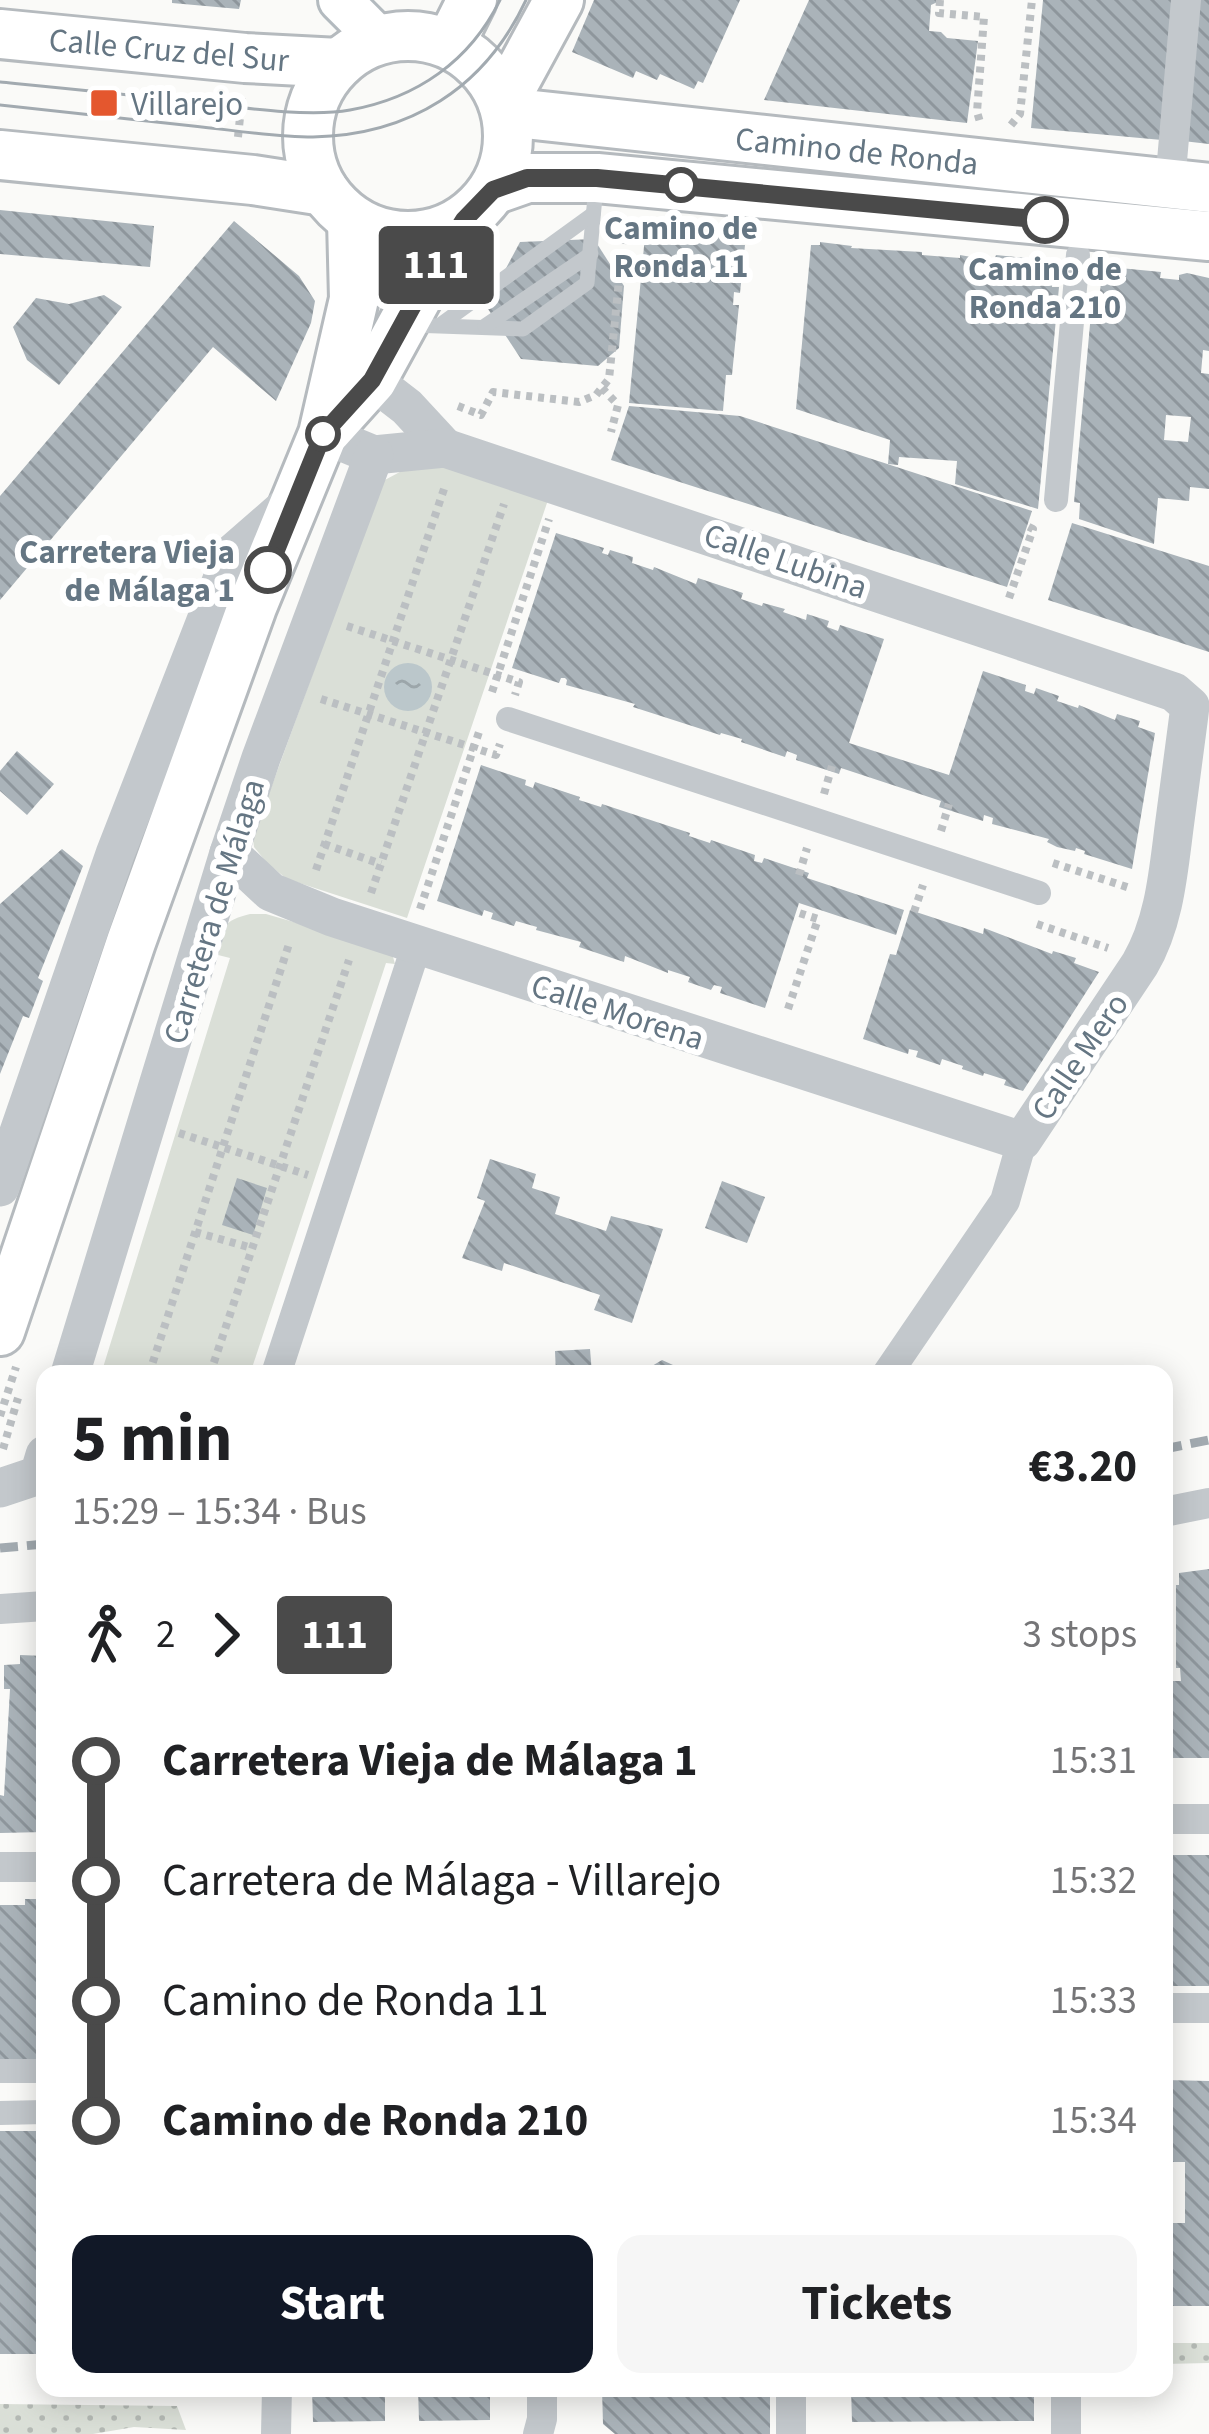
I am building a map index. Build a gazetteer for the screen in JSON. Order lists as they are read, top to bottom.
{
  "streets": {
    "main road": ["Calle Cruz del Sur", "Camino de Ronda", "Carretera de Málaga"],
    "street": ["Calle Lubina", "Calle Morena", "Calle Mero"]
  },
  "crossings": [
    ["Calle Cruz del Sur", "Camino de Ronda"],
    ["Calle Cruz del Sur", "Carretera de Málaga"],
    ["Camino de Ronda", "Carretera de Málaga"],
    ["Calle Lubina", "Carretera de Málaga"],
    ["Calle Lubina", "Calle Mero"],
    ["Carretera de Málaga", "Calle Morena"],
    ["Calle Morena", "Calle Mero"]
  ],
  "places": {
    "transit": ["Villarejo"],
    "other": ["Camino de Ronda 11", "Camino de Ronda 210", "Carretera Vieja de Málaga 1"]
  },
  "lines": ["bus line 111"],
  "page": {
    "on_map": "111",
    "heading": ["5 min", "15:29 – 15:34 · Bus", "€3.20"],
    "legs": ["2", "111", "3 stops"],
    "list": [
      {
        "name": "Carretera Vieja de Málaga 1",
        "value": "15:31"
      },
      {
        "name": "Carretera de Málaga - Villarejo",
        "value": "15:32"
      },
      {
        "name": "Camino de Ronda 11",
        "value": "15:33"
      },
      {
        "name": "Camino de Ronda 210",
        "value": "15:34"
      }
    ],
    "buttons": ["Start", "Tickets"]
  }
}
